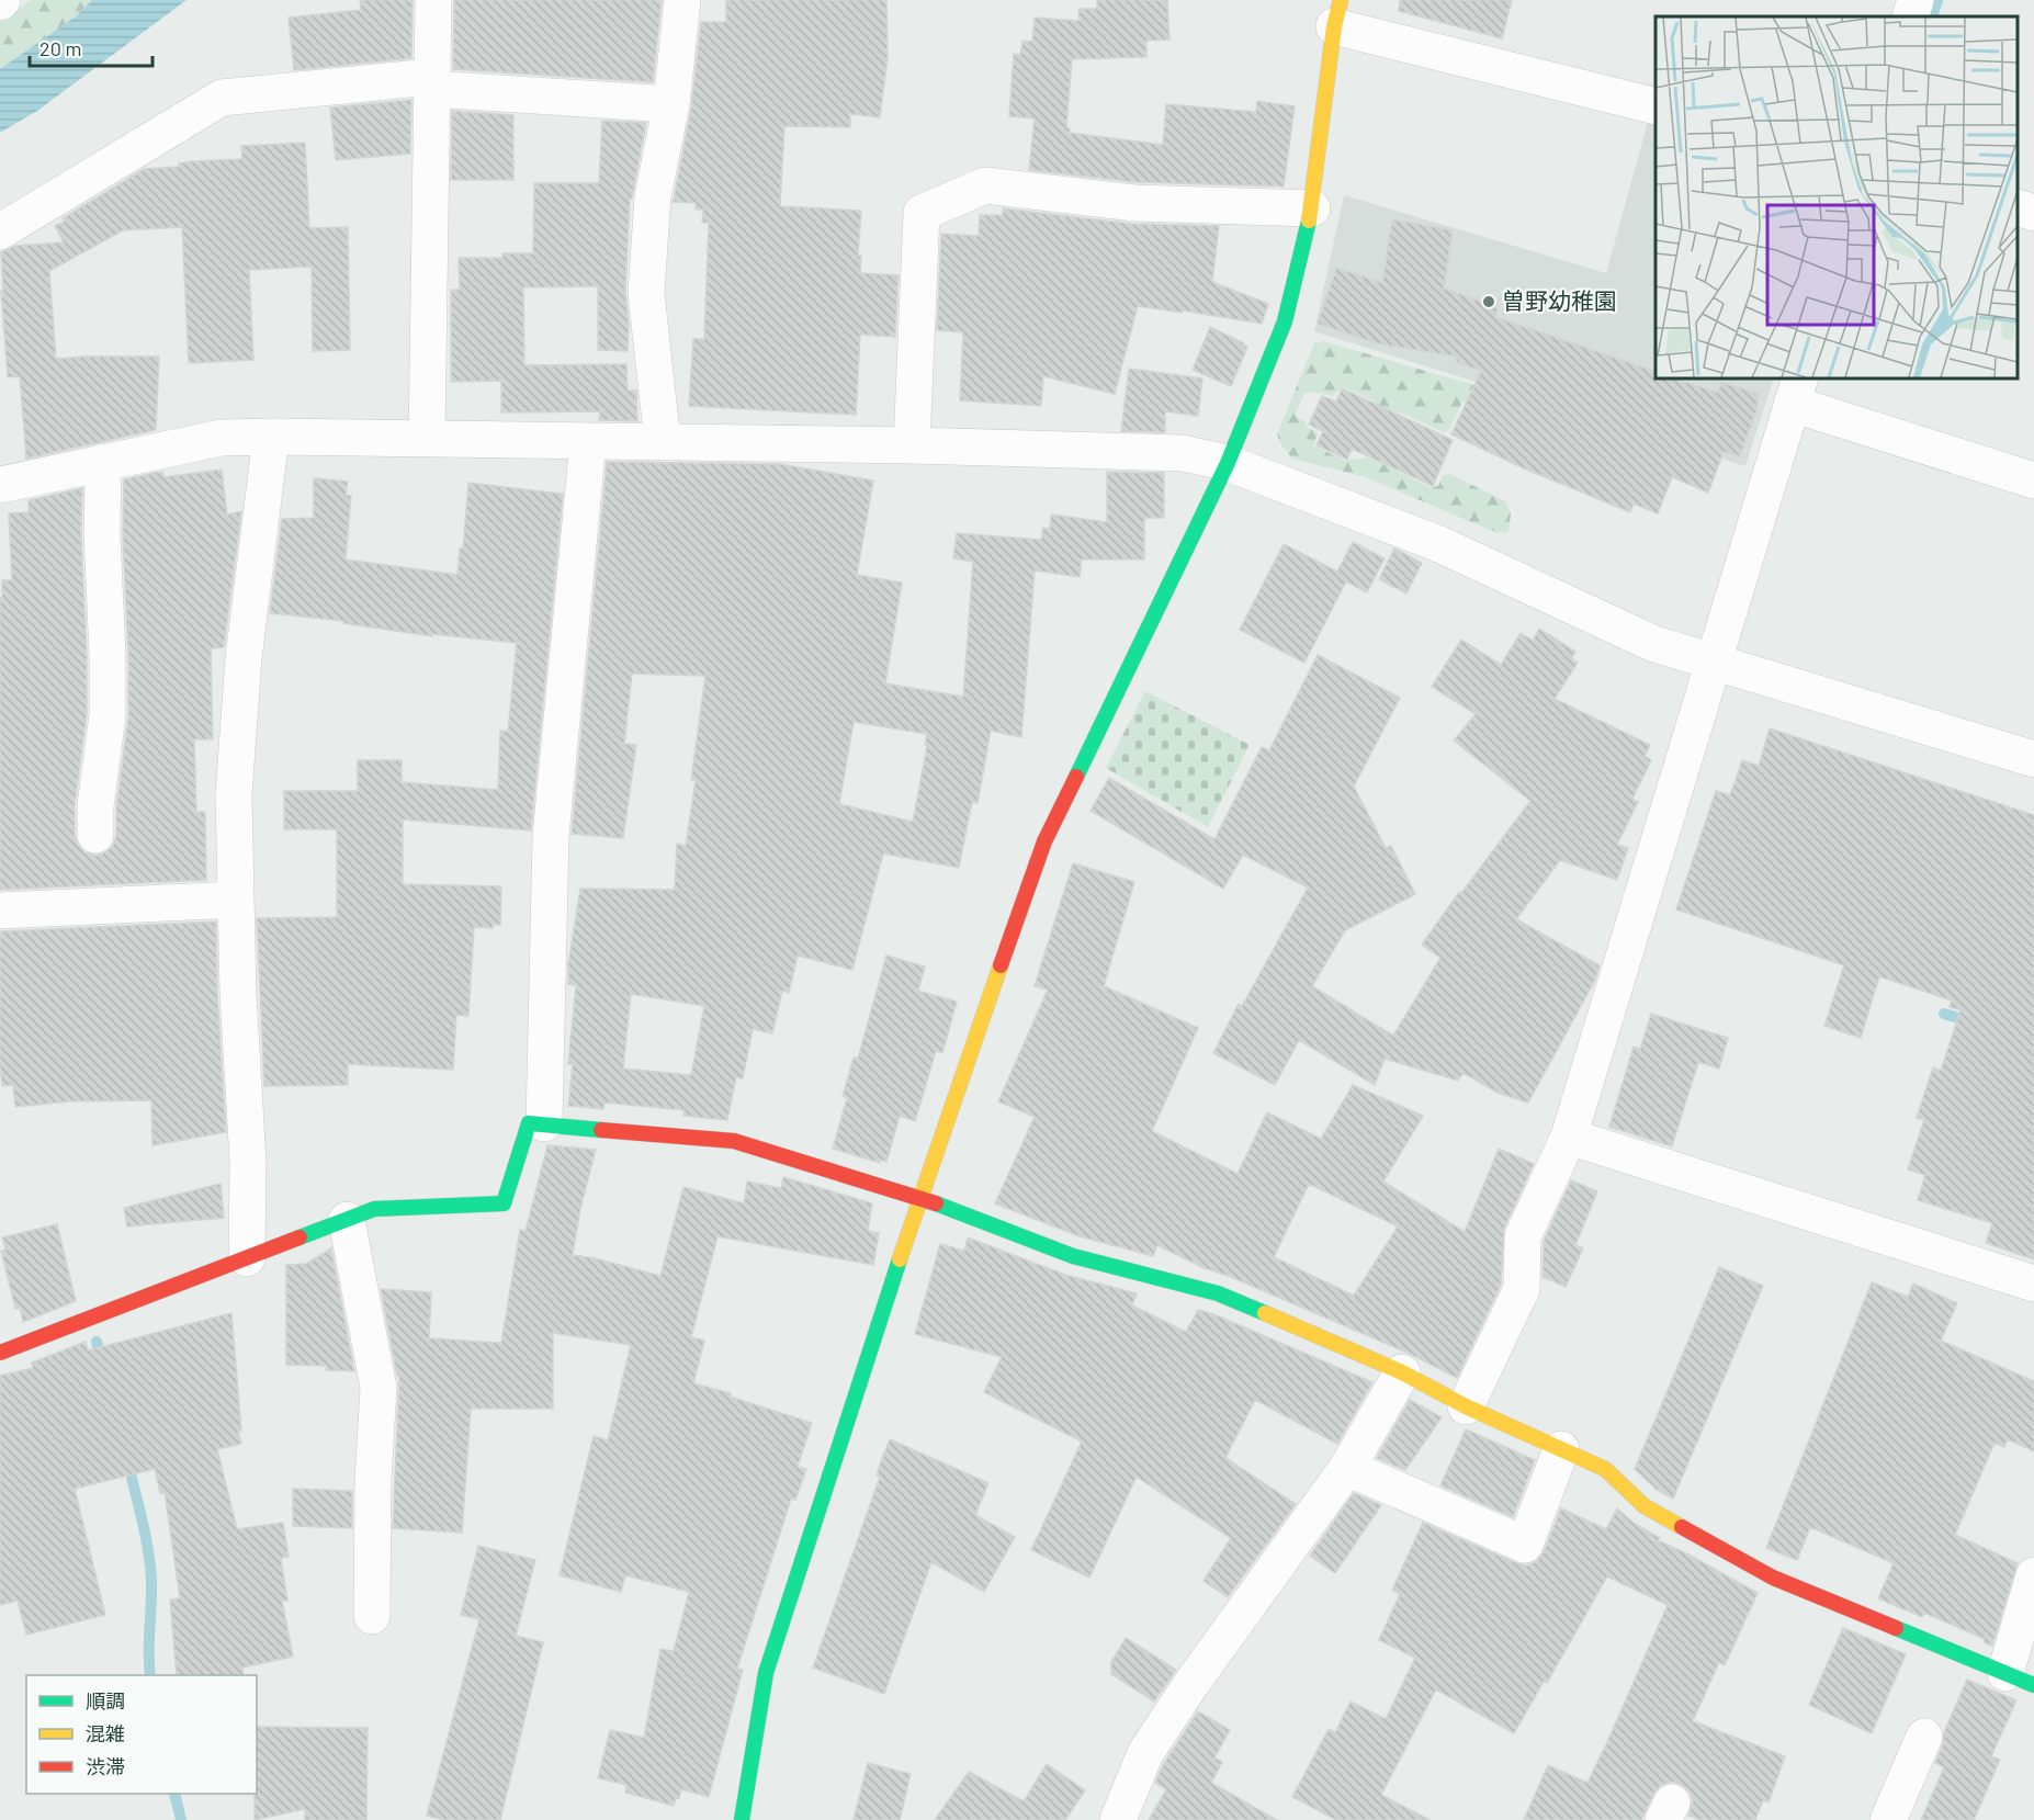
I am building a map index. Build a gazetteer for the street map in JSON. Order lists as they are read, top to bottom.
{
  "places": ["曽野幼稚園"],
  "legend": ["順調", "混雑", "渋滞"],
  "scale_bar": "20 m"
}
